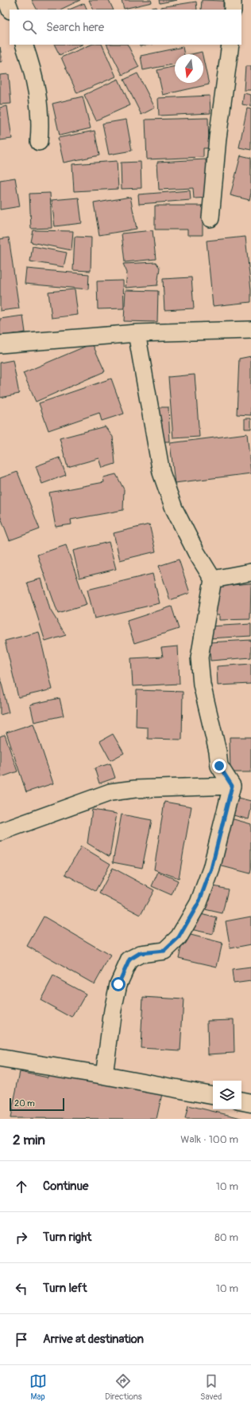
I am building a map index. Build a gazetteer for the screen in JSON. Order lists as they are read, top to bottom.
{
  "scale_bar": "20 m",
  "north": "bottom",
  "page": {
    "search": "Search here",
    "scale": "20 m",
    "heading": ["2 min", "Walk · 100 m"],
    "list": [
      ["Continue", "10 m"],
      ["Turn right", "80 m"],
      ["Turn left", "10 m"],
      "Arrive at destination"
    ],
    "nav": ["Map", "Directions", "Saved"]
  }
}
